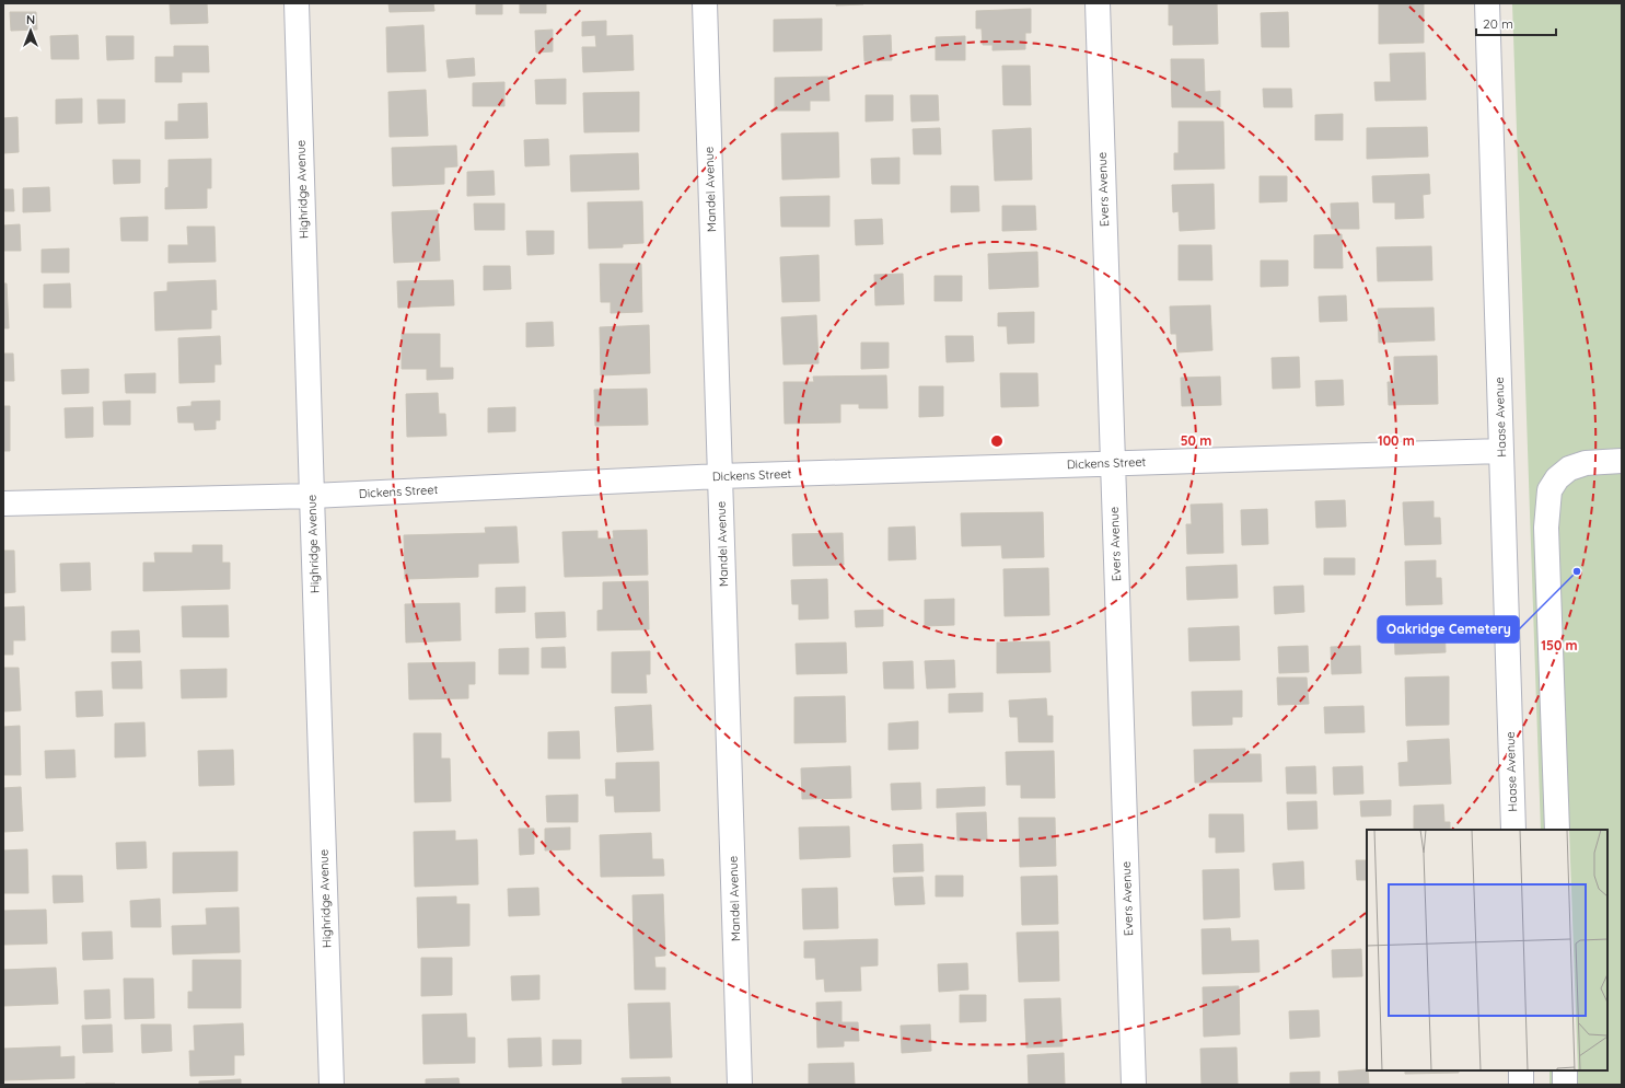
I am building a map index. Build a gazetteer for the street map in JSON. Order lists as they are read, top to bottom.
{
  "streets": {
    "street": [
      "Highridge Avenue",
      "Mandel Avenue",
      "Evers Avenue",
      "Haase Avenue",
      "Dickens Street"
    ]
  },
  "crossings": [
    ["Highridge Avenue", "Dickens Street"],
    ["Mandel Avenue", "Dickens Street"],
    ["Evers Avenue", "Dickens Street"],
    ["Haase Avenue", "Dickens Street"]
  ],
  "places": ["Oakridge Cemetery"],
  "scale_bar": "20 m",
  "north": "top",
  "rings": ["50 m", "100 m", "150 m"]
}
